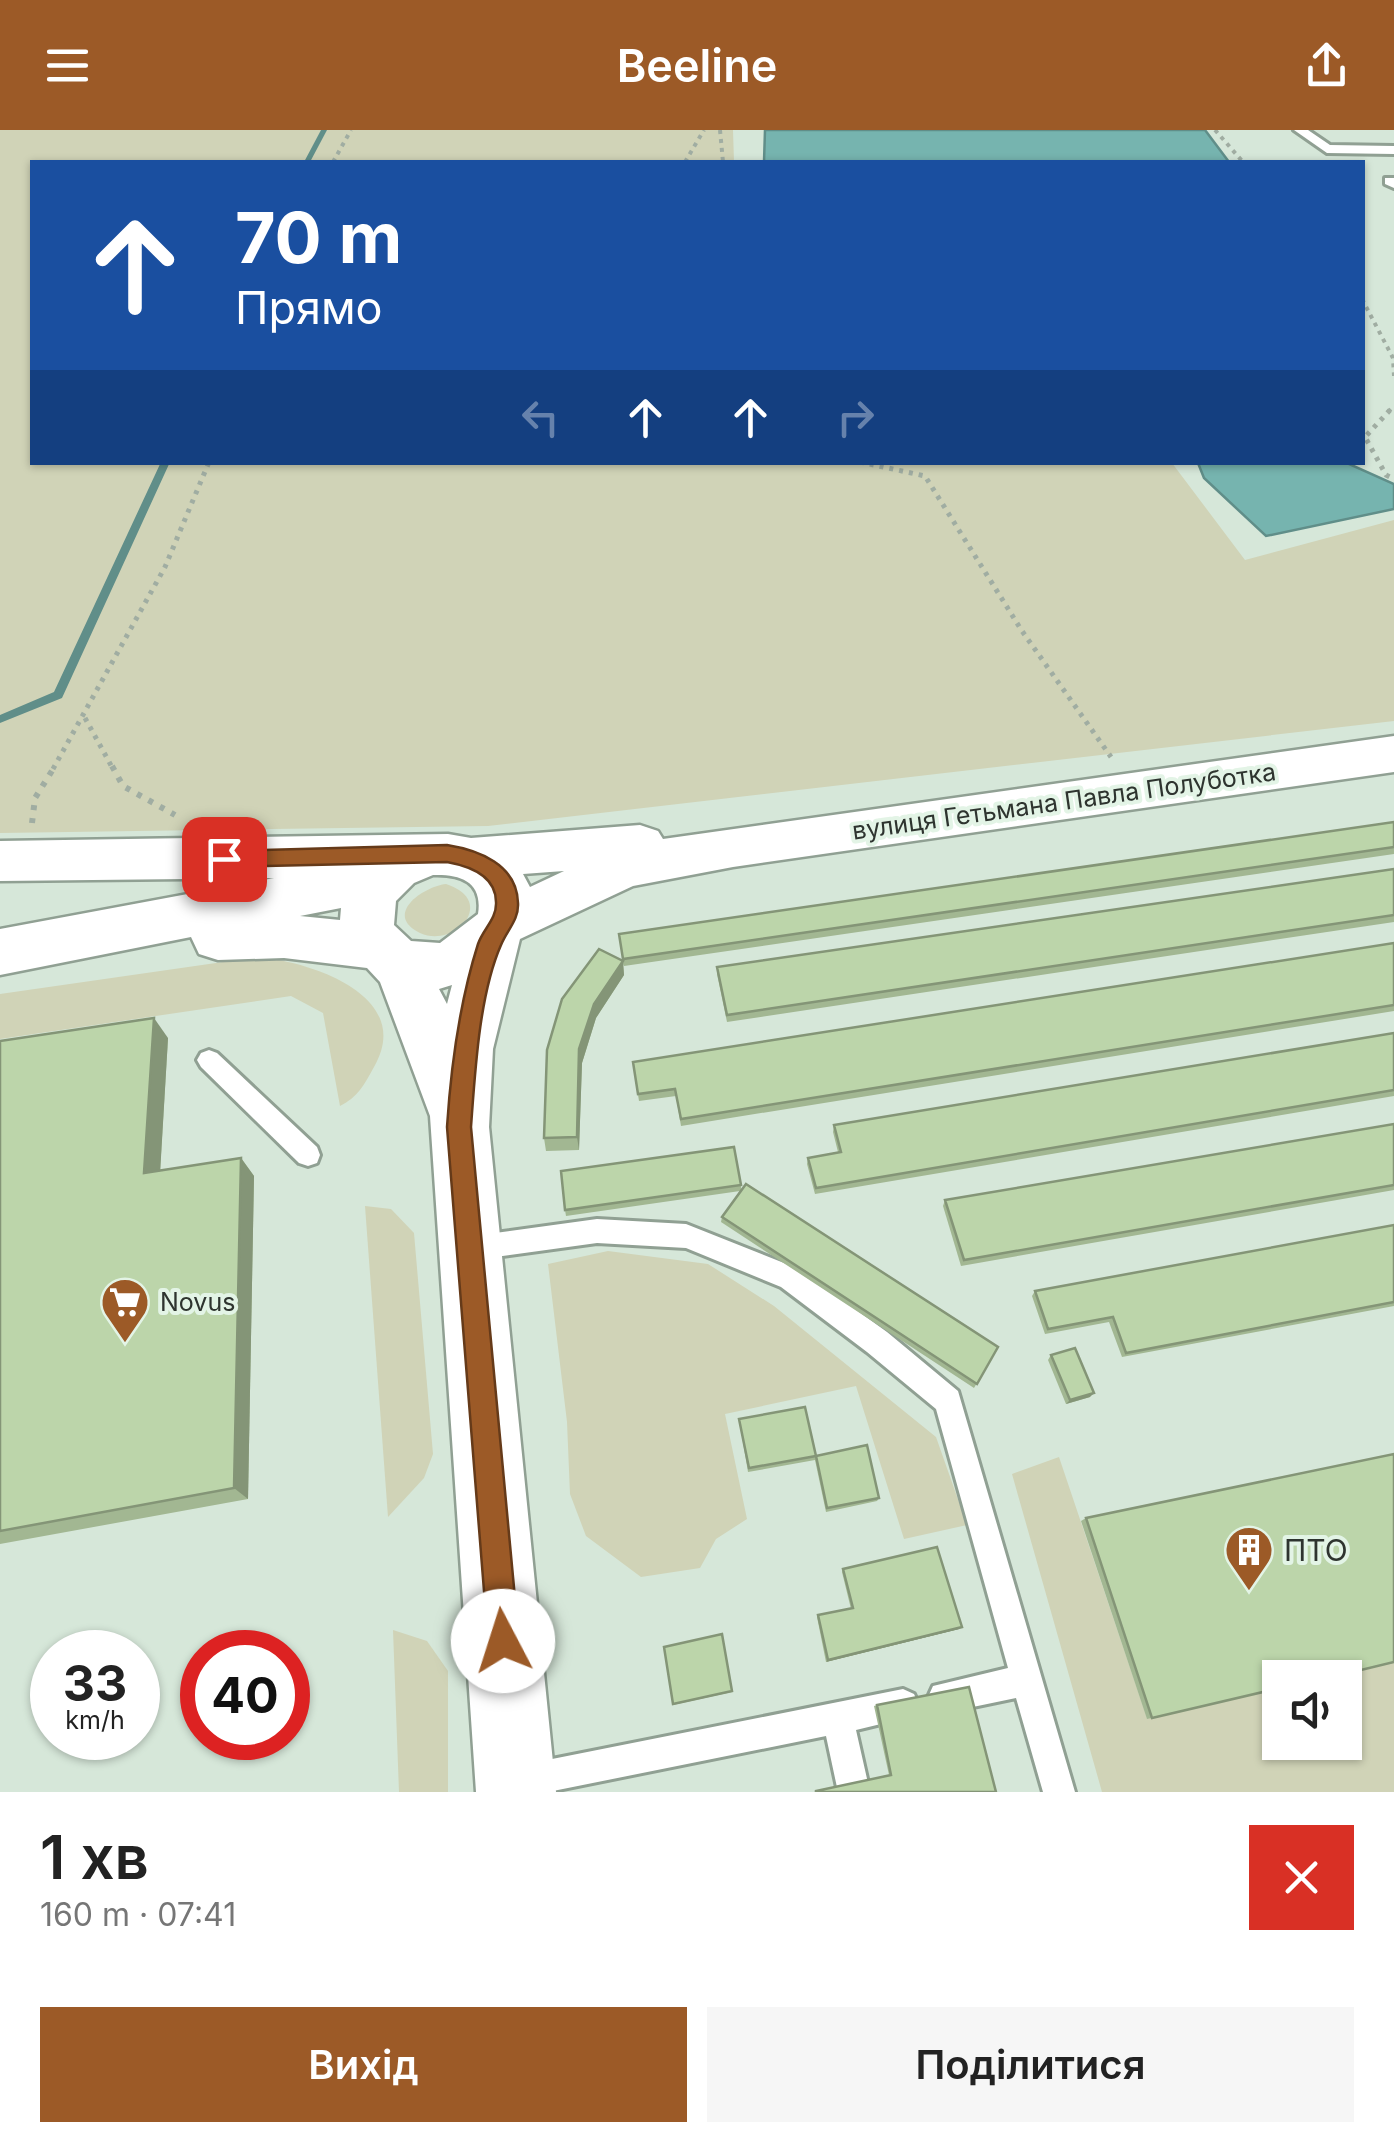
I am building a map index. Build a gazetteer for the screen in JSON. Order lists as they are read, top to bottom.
{
  "streets": {
    "street": ["вулиця Гетьмана Павла Полуботка"]
  },
  "places": {
    "supermarket": ["Novus"],
    "building": ["ПТО"]
  },
  "page": {
    "header": "Beeline",
    "turn": ["70 m", "Прямо"],
    "speed": "33 km/h",
    "limit": "40",
    "heading": ["1 хв", "160 m · 07:41"],
    "buttons": ["Вихід", "Поділитися"]
  }
}
